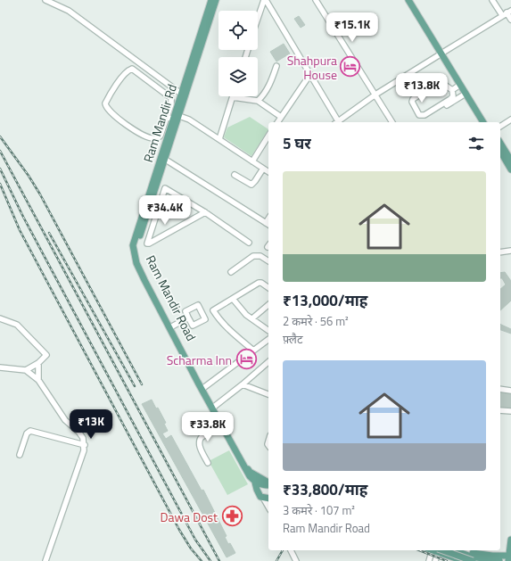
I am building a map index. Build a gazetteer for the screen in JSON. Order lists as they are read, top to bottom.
{
  "streets": {
    "main road": ["Ram Mandir Rd", "Ram Mandir Road"]
  },
  "crossings": [
    ["Ram Mandir Rd", "Ram Mandir Road"]
  ],
  "places": {
    "hotel": ["Shahpura House", "Scharma Inn"],
    "pharmacy": ["Dawa Dost"]
  },
  "page": {
    "price": [
      "₹15.1K",
      "₹13.8K",
      "₹34.4K",
      "₹13K",
      "₹33.8K"
    ],
    "heading": "5 घर",
    "list": [
      {
        "name": "₹13,000/माह",
        "note": "2 कमरे · 56 m² · फ़्लैट"
      },
      {
        "name": "₹33,800/माह",
        "note": "3 कमरे · 107 m² · Ram Mandir Road"
      }
    ]
  }
}
